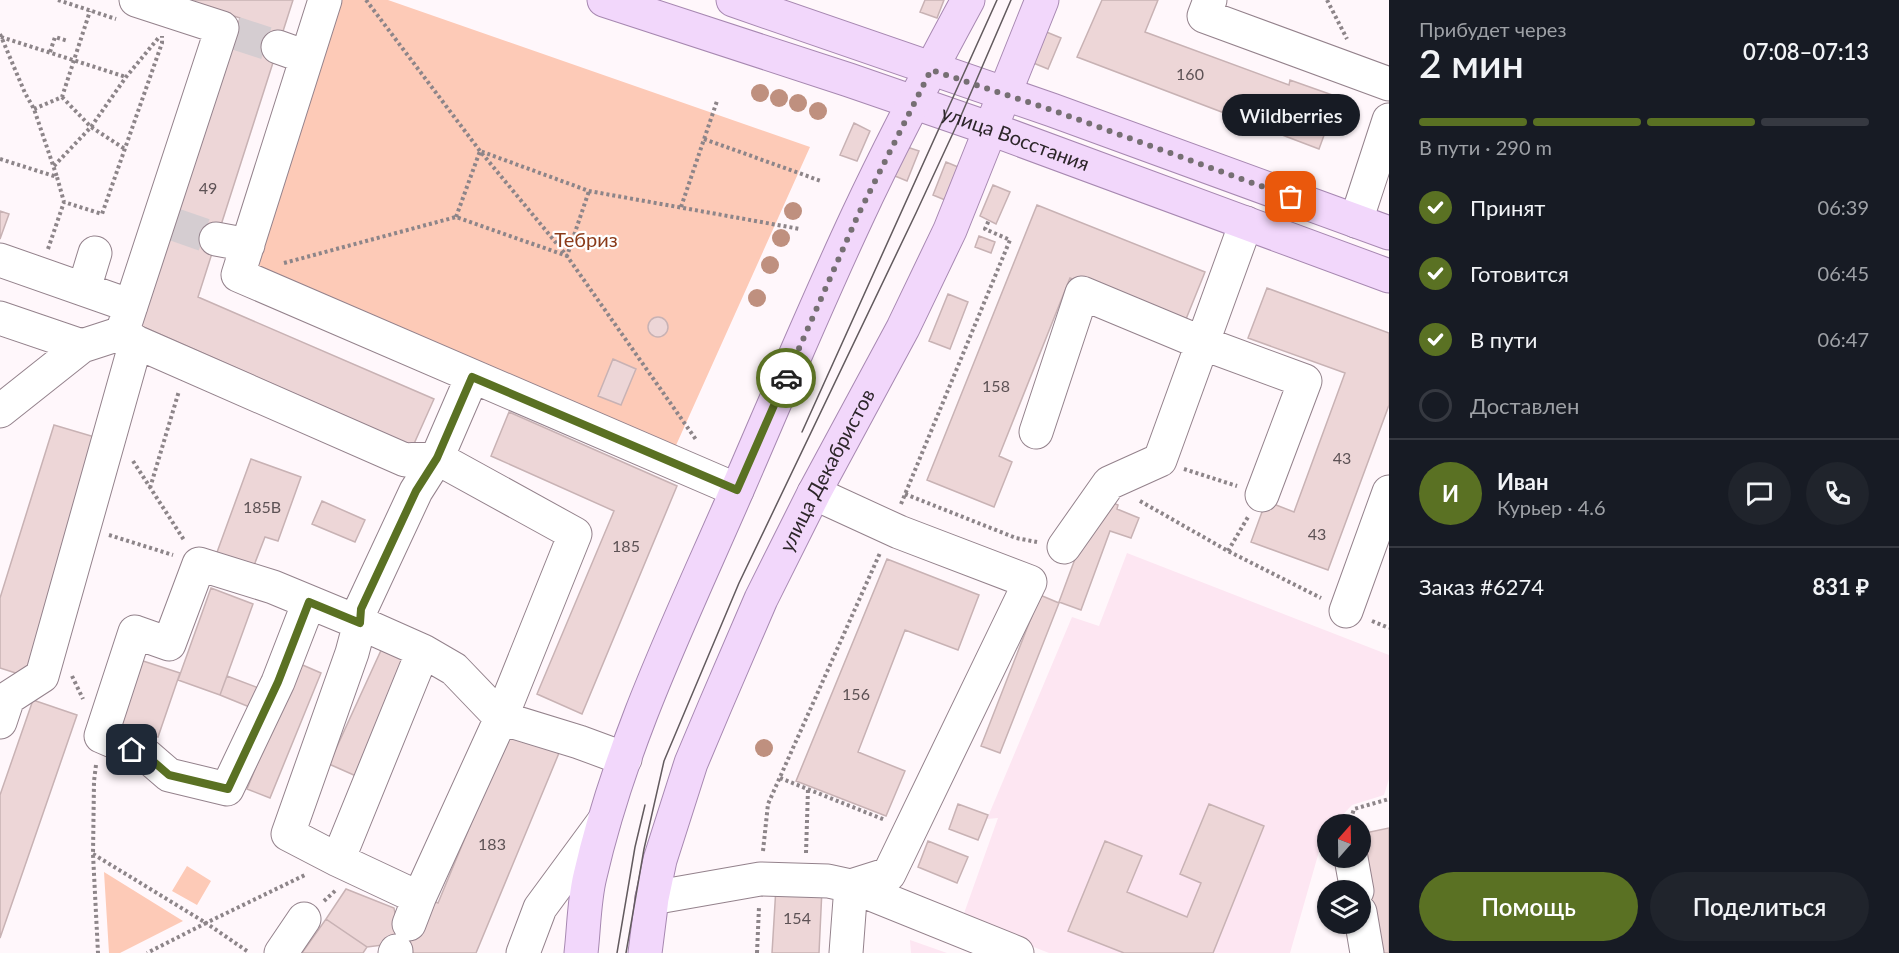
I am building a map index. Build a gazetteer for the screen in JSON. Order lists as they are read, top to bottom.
{
  "streets": {
    "main road": ["улица Восстания", "улица Декабристов"]
  },
  "crossings": [
    ["улица Восстания", "улица Декабристов"]
  ],
  "parks": ["Тебриз"],
  "places": ["Wildberries"],
  "house_numbers": [
    "160",
    "49",
    "158",
    "43",
    "185В",
    "43",
    "185",
    "156",
    "183",
    "154"
  ],
  "north": "top",
  "page": {
    "heading": ["2 мин", "Прибудет через", "07:08–07:13"],
    "panel": [
      "Иван",
      "Курьер · 4.6",
      "Заказ #6274",
      "831 ₽"
    ],
    "bubble": "Wildberries",
    "bar": "В пути · 290 m",
    "list": [
      ["Принят", "06:39"],
      ["Готовится", "06:45"],
      ["В пути", "06:47"],
      "Доставлен"
    ],
    "round": "И",
    "buttons": ["Помощь", "Поделиться"]
  }
}
